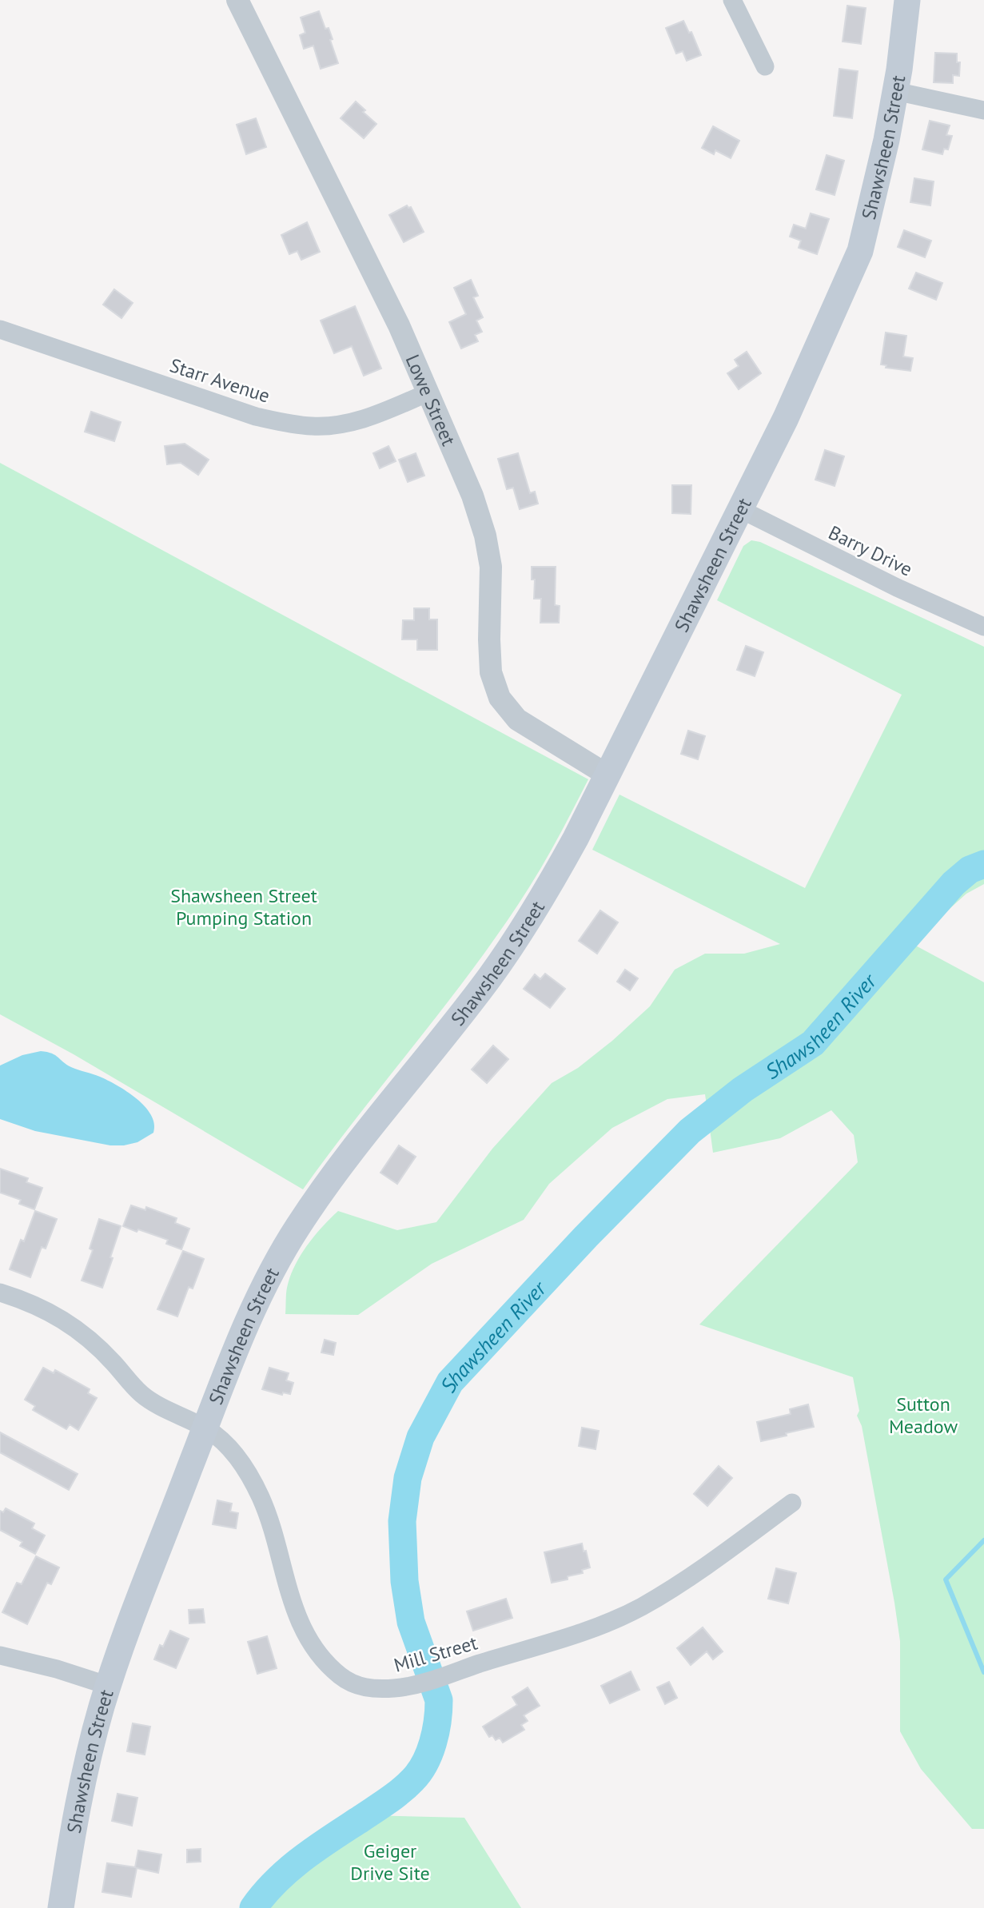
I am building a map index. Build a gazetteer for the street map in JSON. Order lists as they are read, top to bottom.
{
  "streets": {
    "main road": ["Shawsheen Street"],
    "street": [
      "Starr Avenue",
      "Lowe Street",
      "Barry Drive",
      "Mill Street"
    ]
  },
  "crossings": [
    ["Shawsheen Street", "Lowe Street"],
    ["Shawsheen Street", "Barry Drive"],
    ["Shawsheen Street", "Mill Street"],
    ["Starr Avenue", "Lowe Street"]
  ],
  "water": ["Shawsheen River"],
  "parks": ["Shawsheen Street Pumping Station", "Sutton Meadow", "Geiger Drive Site"]
}
